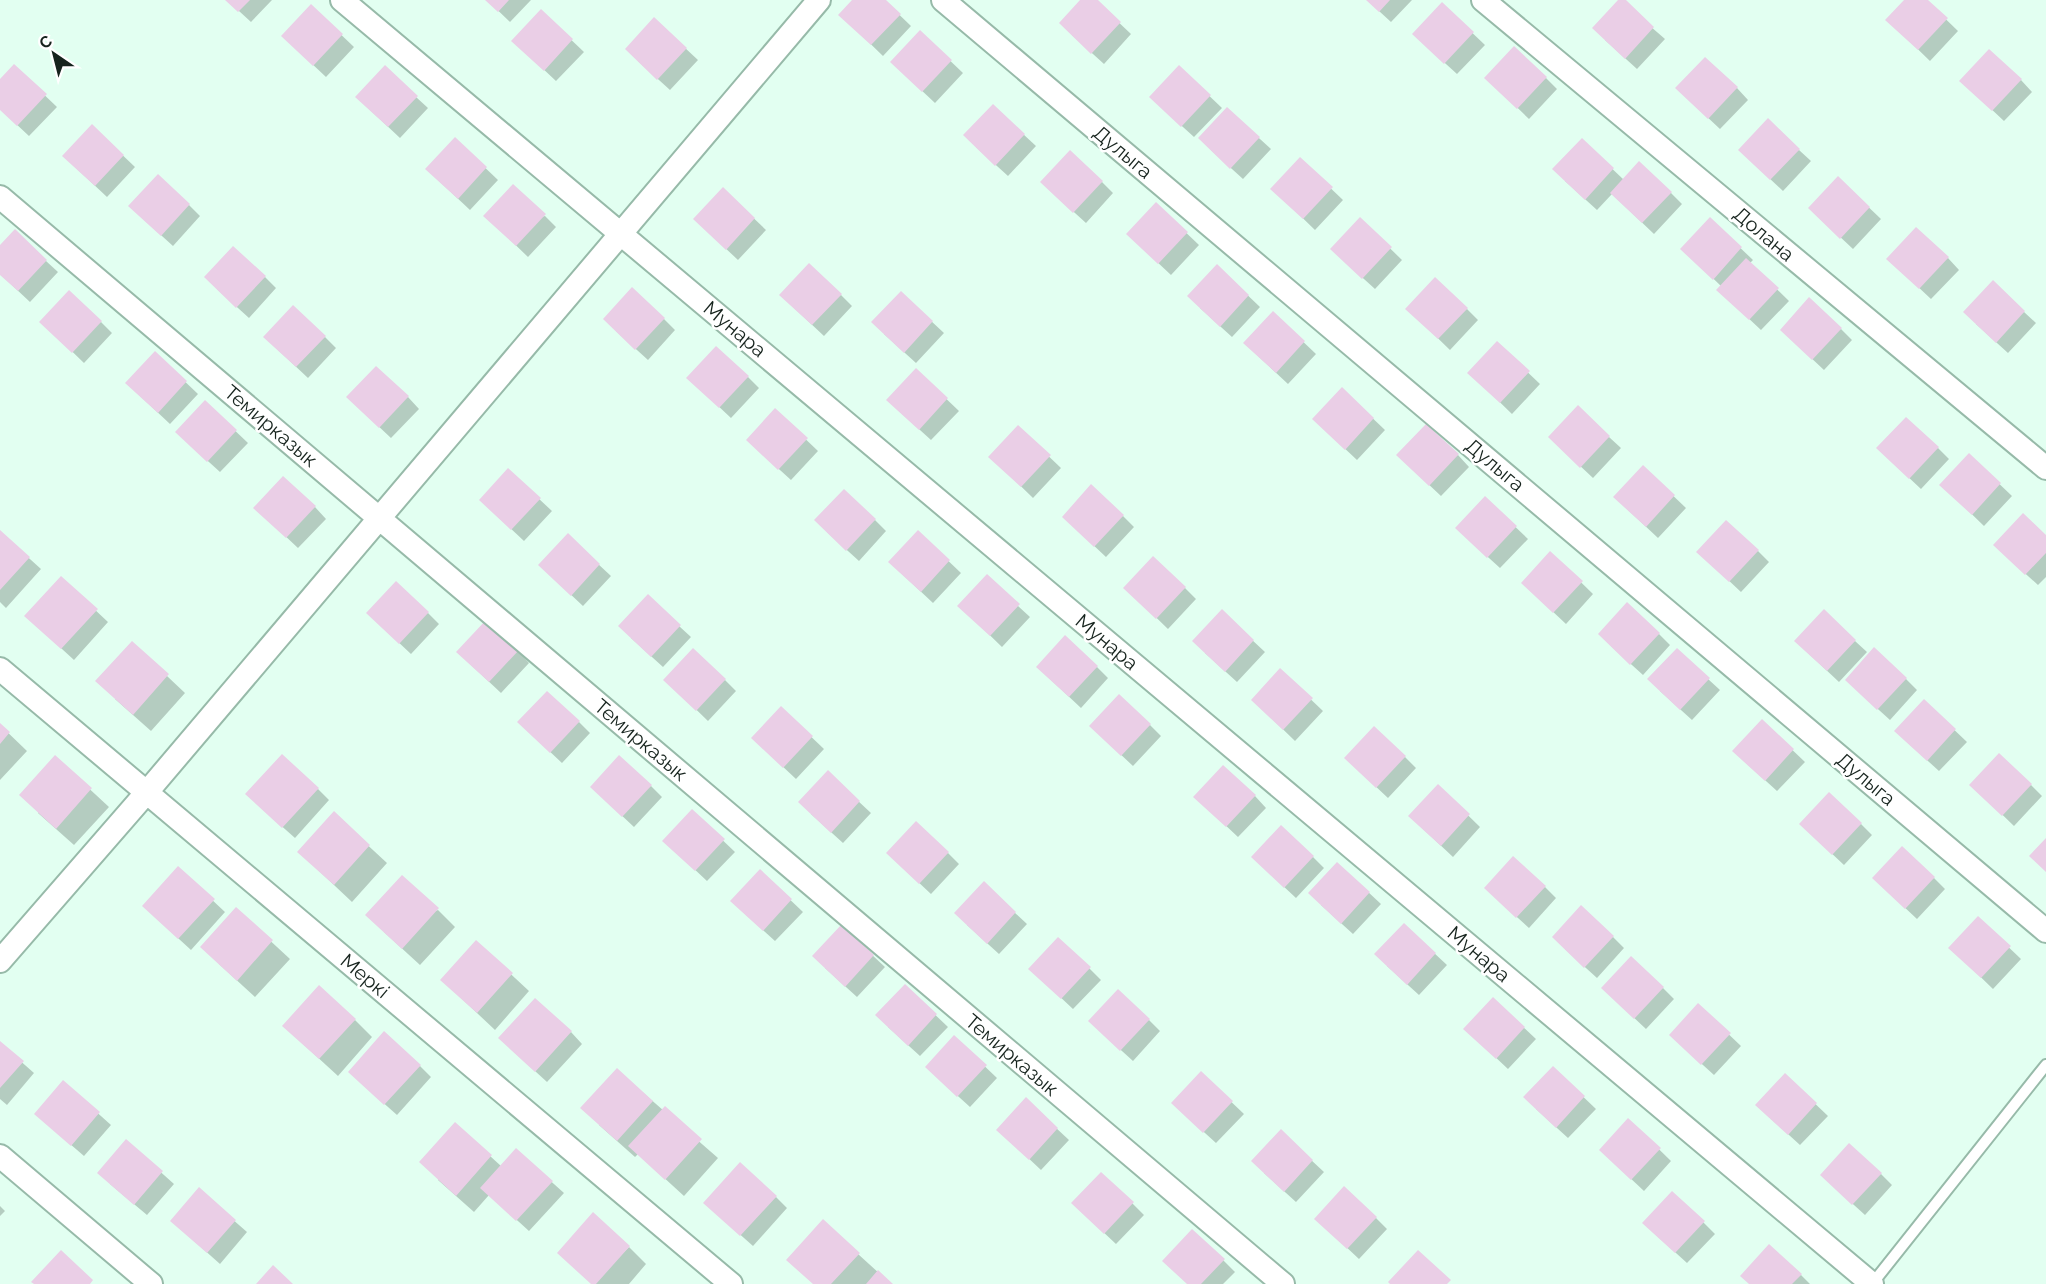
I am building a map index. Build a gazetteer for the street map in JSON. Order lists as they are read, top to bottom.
{
  "streets": {
    "street": [
      "Дулыга",
      "Долана",
      "Мунара",
      "Темирказык",
      "Меркі"
    ]
  },
  "north": "top left"
}
